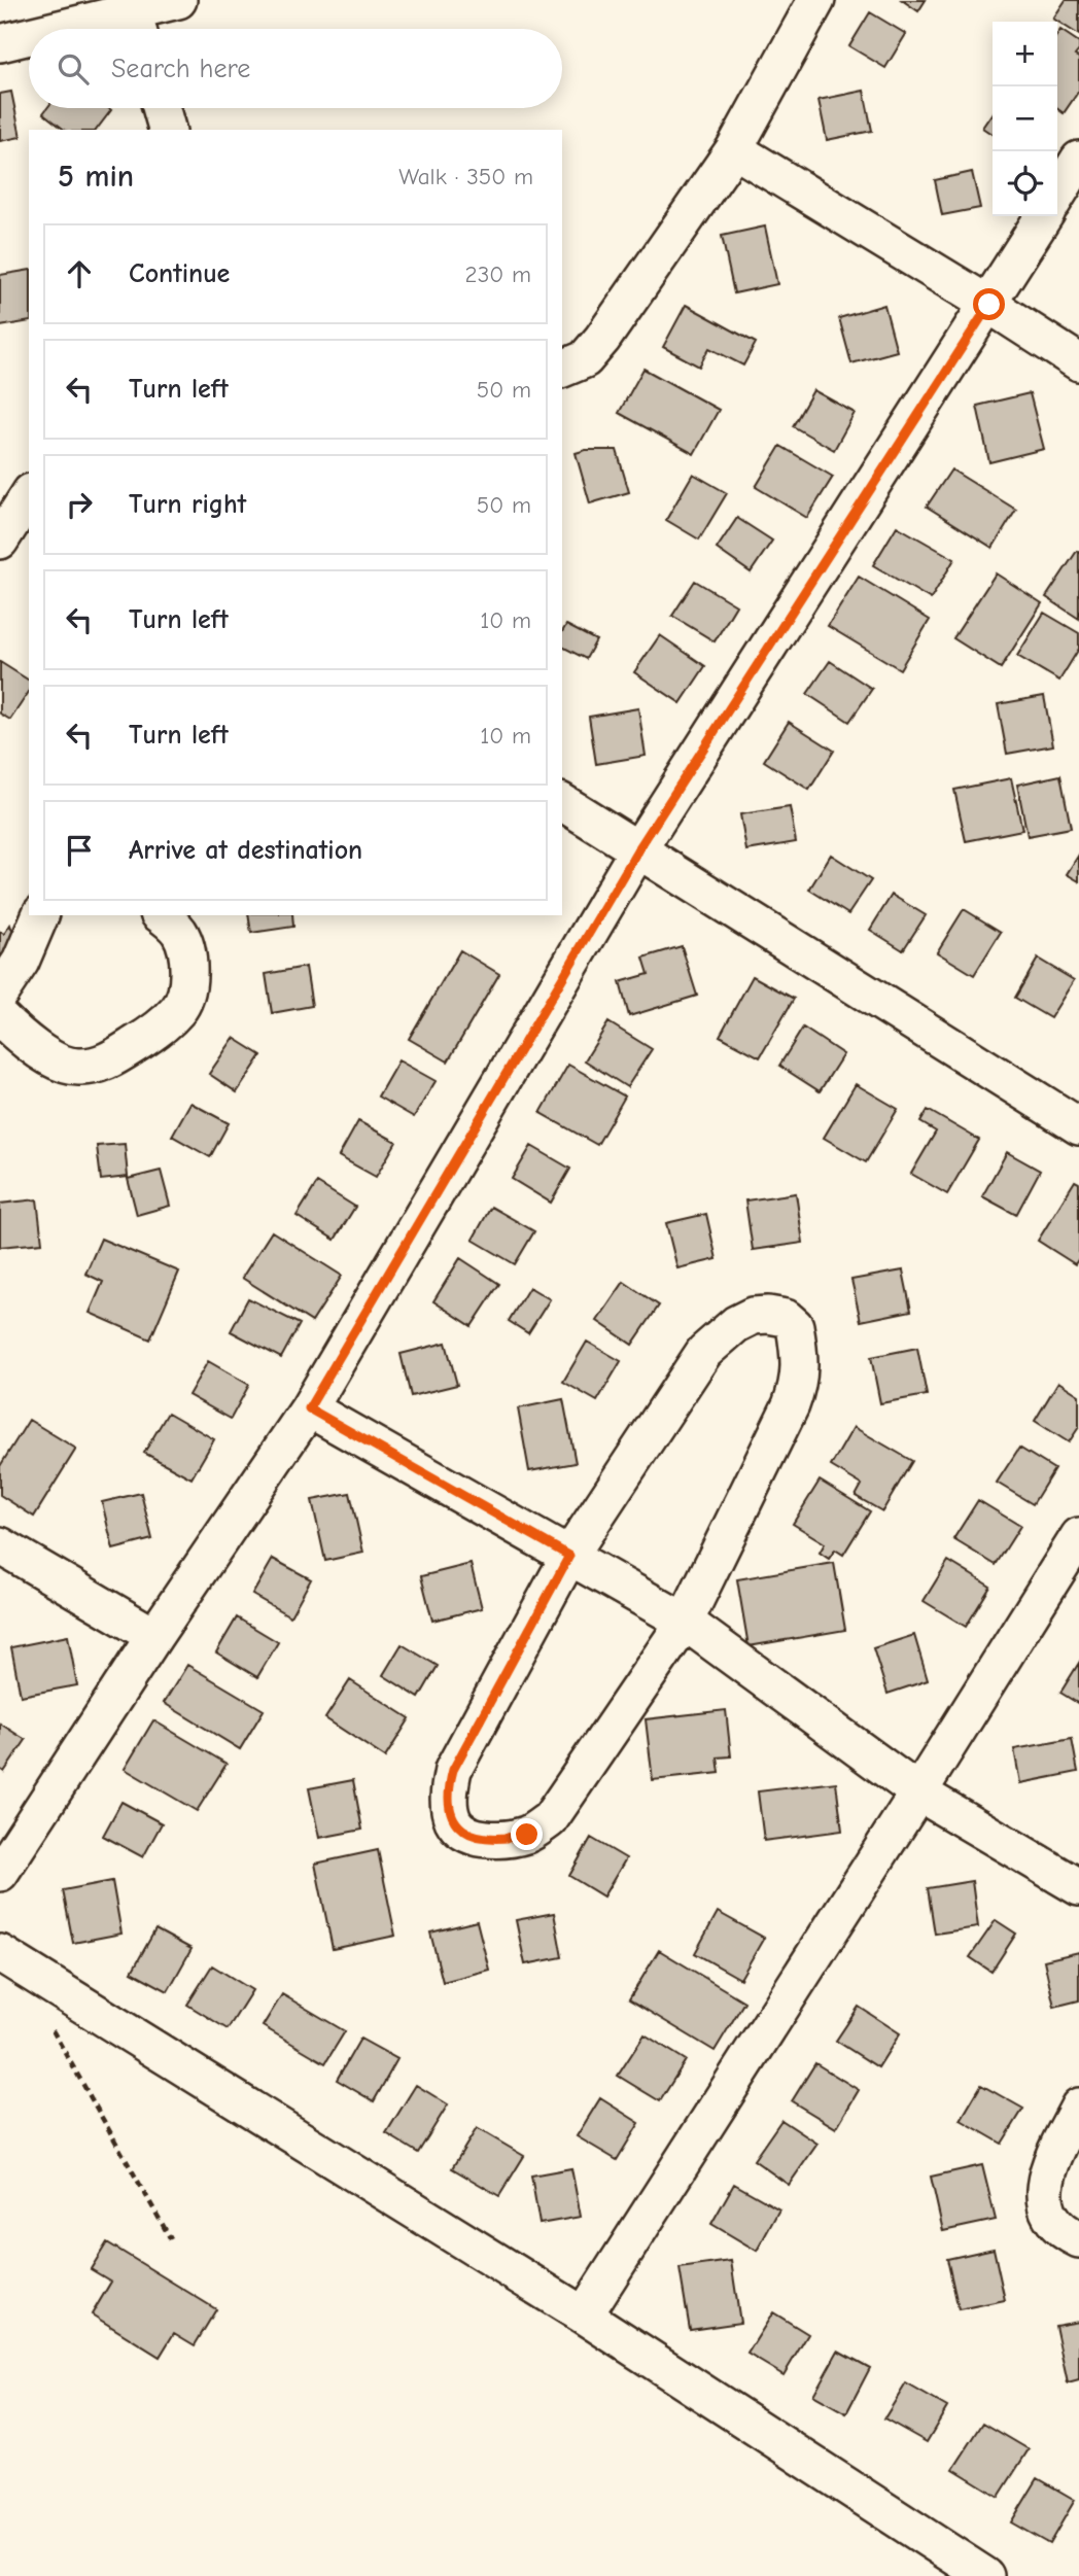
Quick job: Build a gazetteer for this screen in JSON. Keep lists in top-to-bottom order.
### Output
{
  "page": {
    "map_buttons": ["+", "−"],
    "search": "Search here",
    "heading": ["5 min", "Walk · 350 m"],
    "list": [
      ["Continue", "230 m"],
      ["Turn left", "50 m"],
      ["Turn right", "50 m"],
      ["Turn left", "10 m"],
      ["Turn left", "10 m"],
      "Arrive at destination"
    ]
  }
}
